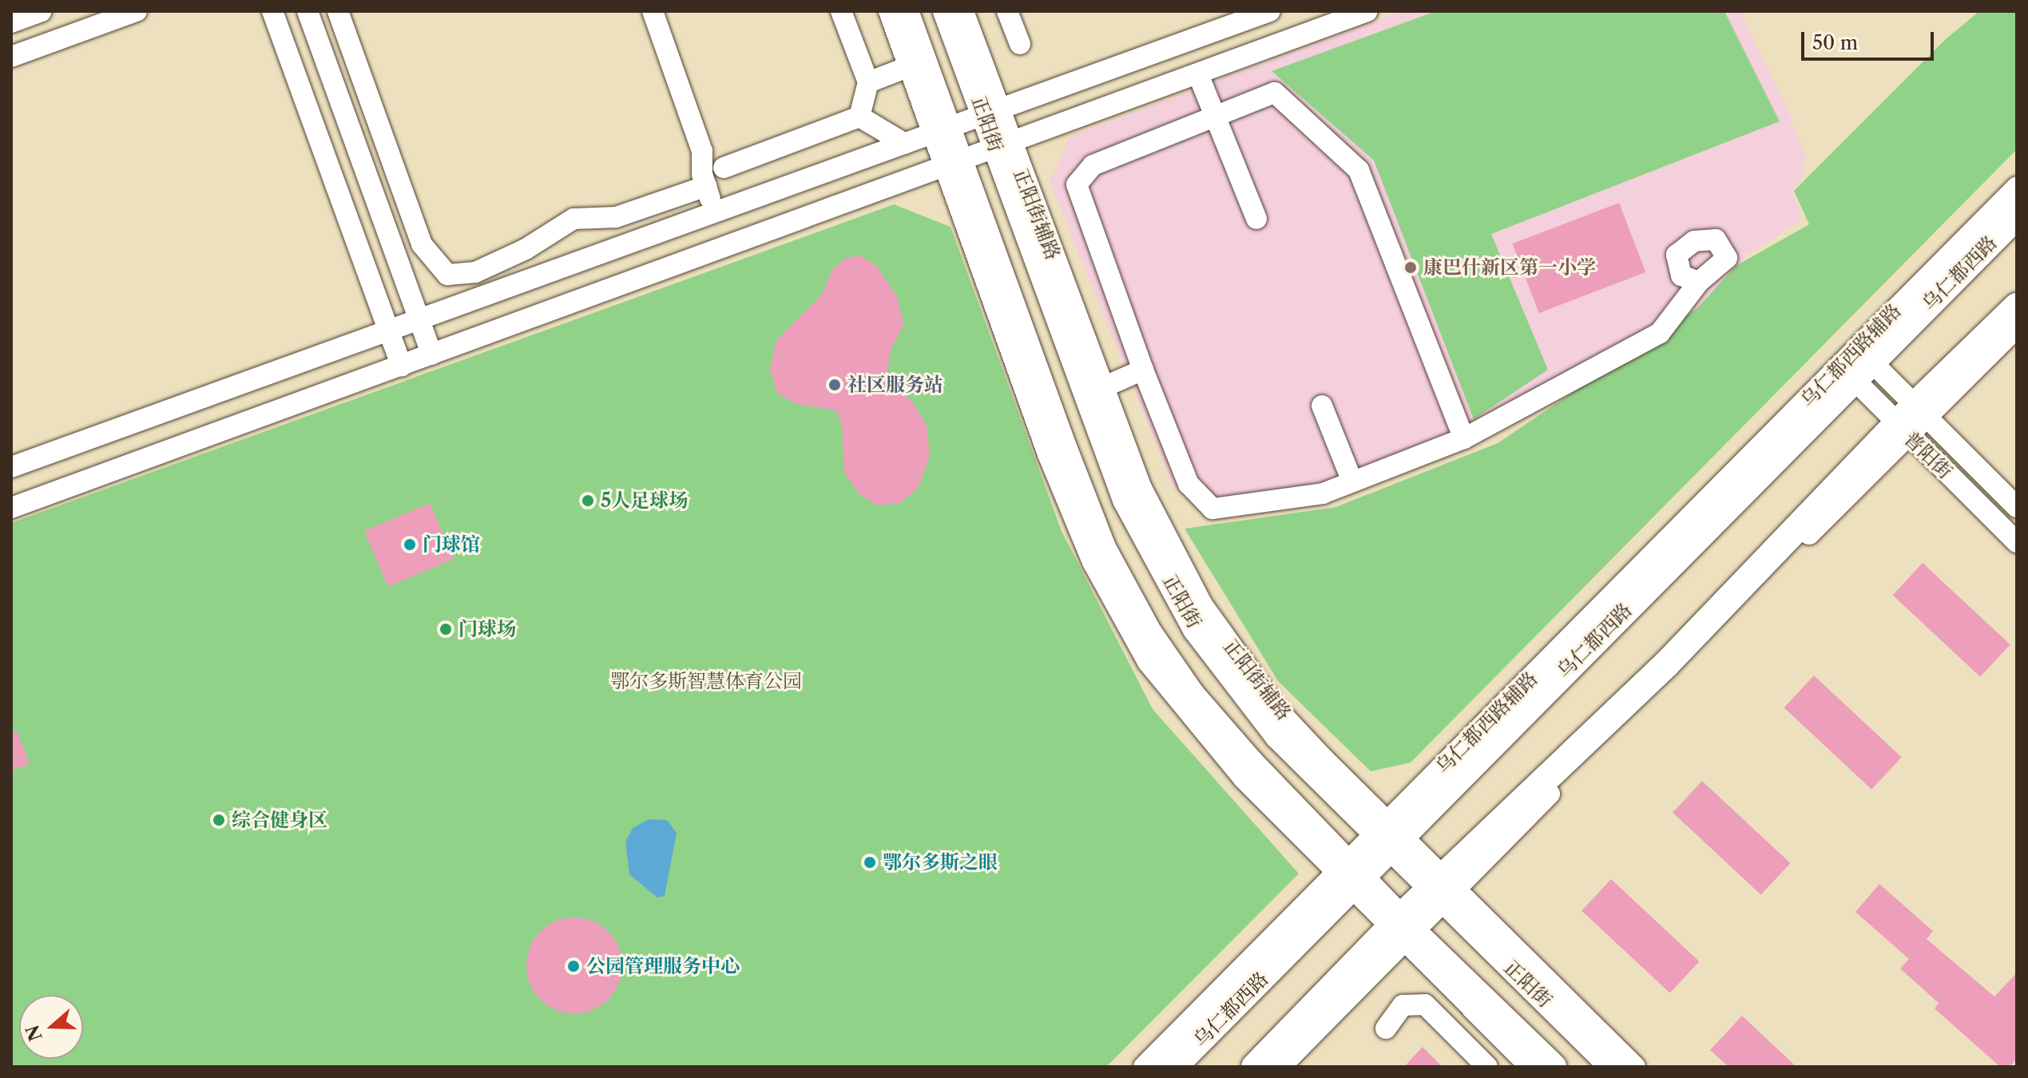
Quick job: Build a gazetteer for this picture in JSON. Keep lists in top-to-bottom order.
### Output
{
  "streets": {
    "main road": ["正阳街", "乌仁都西路"],
    "street": ["正阳街辅路", "乌仁都西路辅路", "普阳街"]
  },
  "crossings": [
    ["正阳街", "正阳街辅路"],
    ["正阳街", "乌仁都西路"],
    ["正阳街辅路", "乌仁都西路"],
    ["乌仁都西路", "乌仁都西路辅路"],
    ["乌仁都西路", "普阳街"],
    ["乌仁都西路辅路", "普阳街"]
  ],
  "parks": ["鄂尔多斯智慧体育公园"],
  "places": [
    "康巴什新区第一小学",
    "社区服务站",
    "5人足球场",
    "门球馆",
    "门球场",
    "综合健身区",
    "鄂尔多斯之眼",
    "公园管理服务中心"
  ],
  "scale_bar": "50 m",
  "north": "left"
}
